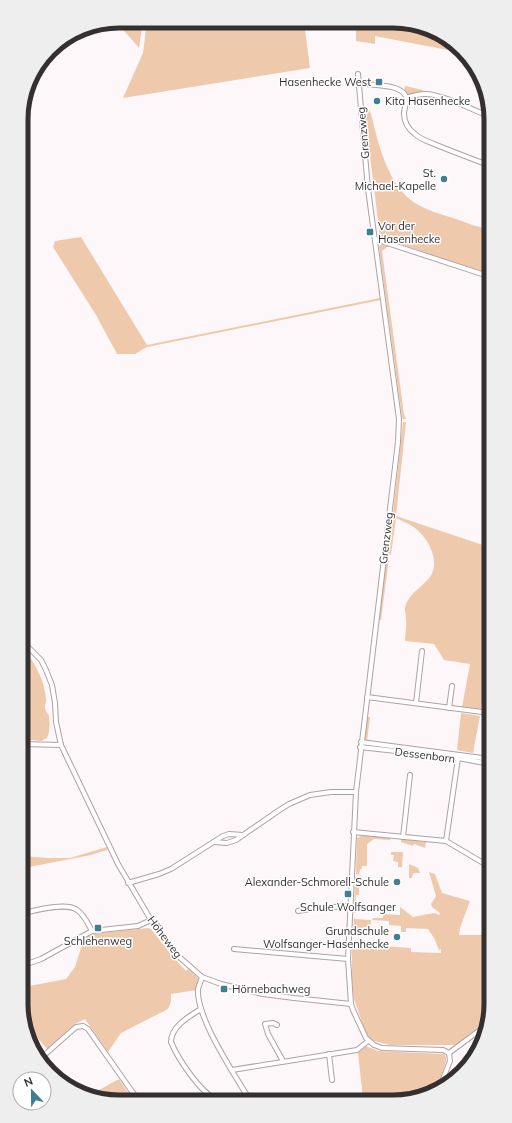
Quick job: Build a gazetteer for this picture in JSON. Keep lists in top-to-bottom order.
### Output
{
  "streets": {
    "street": ["Grenzweg", "Dessenborn", "Höheweg"]
  },
  "crossings": [
    ["Grenzweg", "Dessenborn"],
    ["Grenzweg", "Höheweg"]
  ],
  "places": {
    "transit": [
      "Hasenhecke West",
      "Vor der Hasenhecke",
      "Schule Wolfsanger",
      "Schlehenweg",
      "Hörnebachweg"
    ],
    "other": [
      "Kita Hasenhecke",
      "St. Michael-Kapelle",
      "Alexander-Schmorell-Schule",
      "Grundschule Wolfsanger-Hasenhecke"
    ]
  },
  "north": "top"
}
